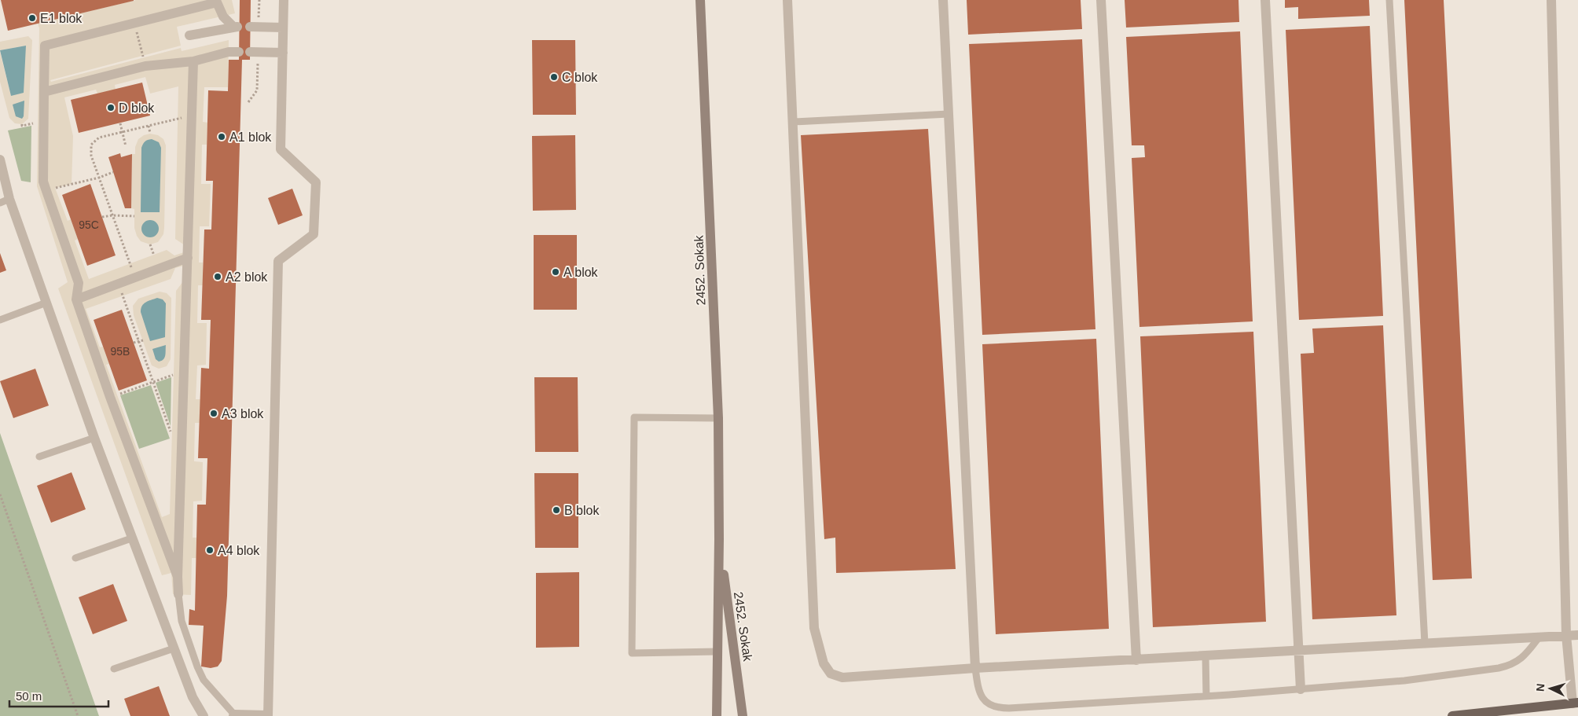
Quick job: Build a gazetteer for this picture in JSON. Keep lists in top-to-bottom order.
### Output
{
  "streets": {
    "main road": ["2452. Sokak"]
  },
  "places": [
    "E1 blok",
    "C blok",
    "D blok",
    "A1 blok",
    "A blok",
    "A2 blok",
    "A3 blok",
    "B blok",
    "A4 blok"
  ],
  "house_numbers": ["95C", "95B"],
  "scale_bar": "50 m",
  "north": "left"
}
